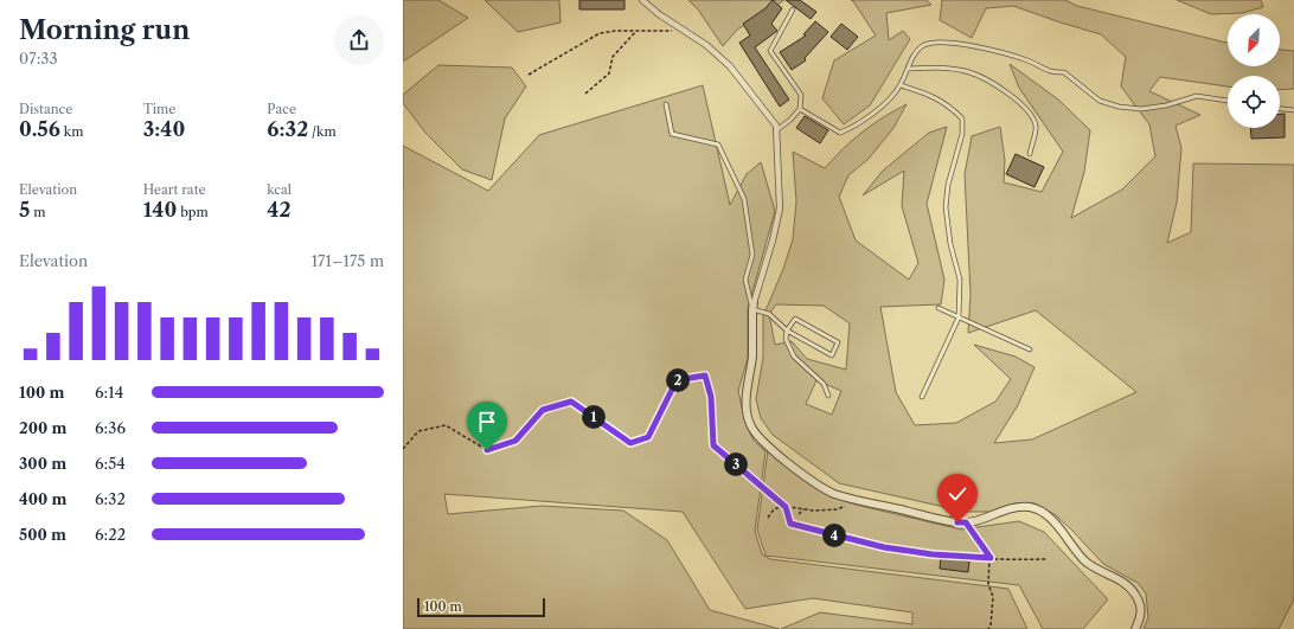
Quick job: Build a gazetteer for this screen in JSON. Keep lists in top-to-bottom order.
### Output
{
  "scale_bar": "100 m",
  "north": "bottom left",
  "page": {
    "heading": ["Morning run", "07:33"],
    "stats": [
      ["Distance", "0.56 km"],
      ["Time", "3:40"],
      ["Pace", "6:32 /km"],
      ["Elevation", "5 m"],
      ["Heart rate", "140 bpm"],
      ["kcal", "42"]
    ],
    "chart": ["Elevation", "171–175 m"],
    "pins": [
      "2",
      "1",
      "3",
      "4"
    ],
    "list": [
      {
        "name": "100 m",
        "note": "6:14"
      },
      {
        "name": "200 m",
        "note": "6:36"
      },
      {
        "name": "300 m",
        "note": "6:54"
      },
      {
        "name": "400 m",
        "note": "6:32"
      },
      {
        "name": "500 m",
        "note": "6:22"
      }
    ],
    "scale": "100 m"
  }
}
